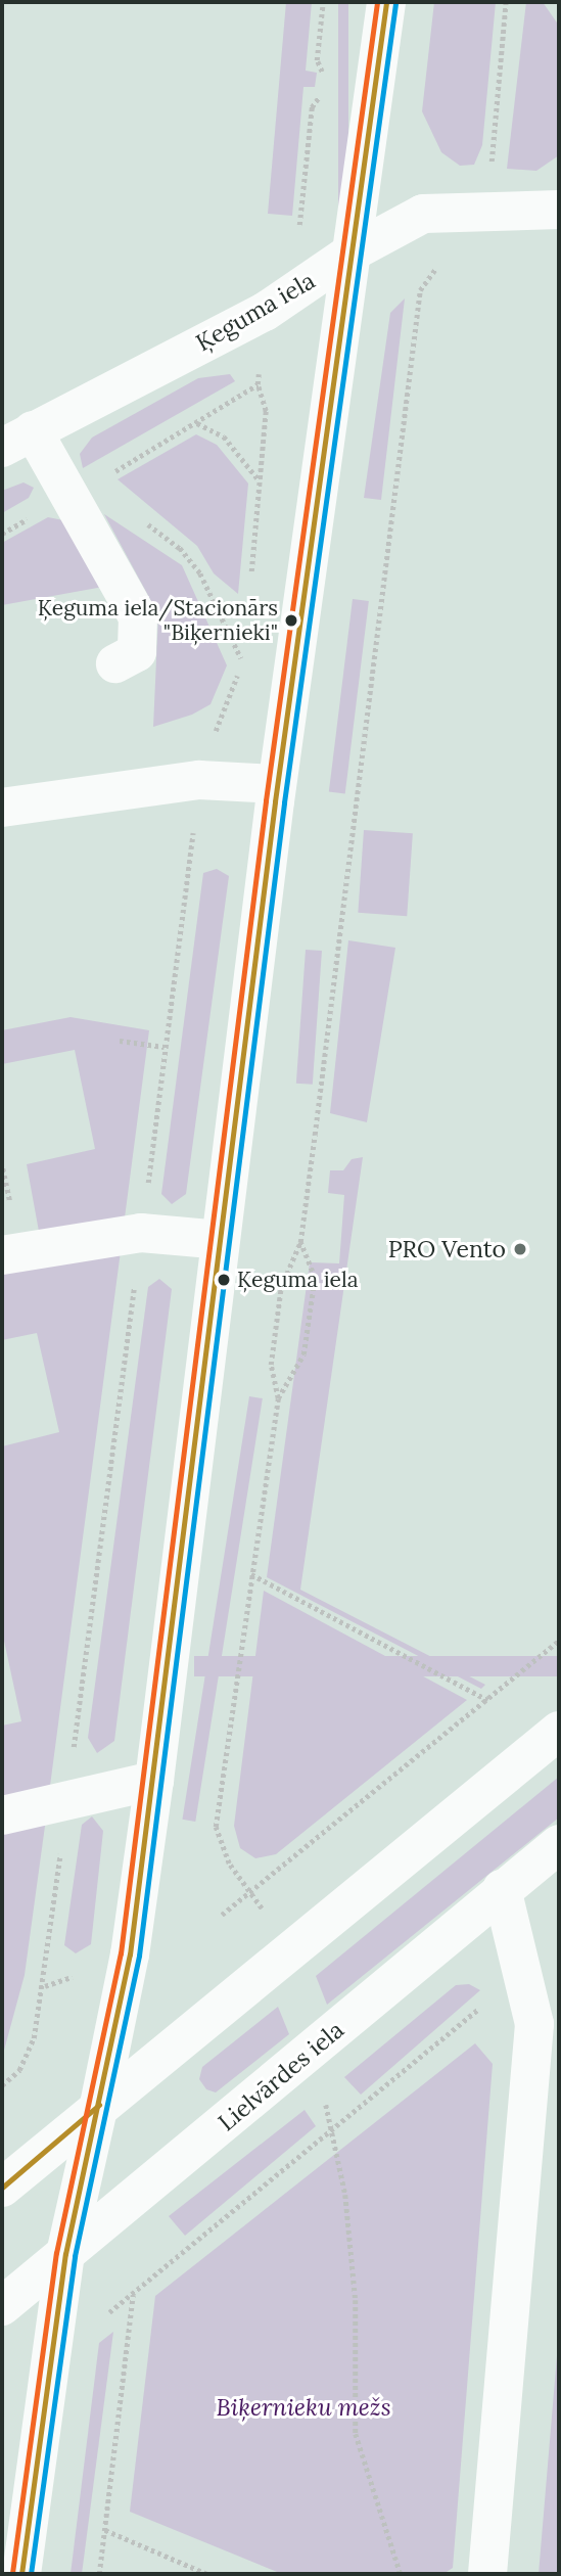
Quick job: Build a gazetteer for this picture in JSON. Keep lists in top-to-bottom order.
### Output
{
  "streets": {
    "street": ["Ķeguma iela", "Lielvārdes iela"]
  },
  "parks": ["Biķernieku mežs"],
  "places": ["Ķeguma iela/Stacionārs \"Biķernieki\"", "PRO Vento", "Ķeguma iela"]
}
